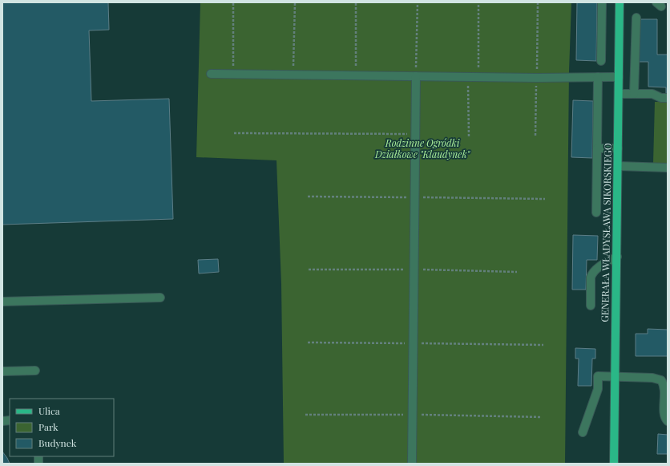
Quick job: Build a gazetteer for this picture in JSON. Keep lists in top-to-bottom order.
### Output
{
  "streets": {
    "main road": ["GENERAŁA WŁADYSŁAWA SIKORSKIEGO"]
  },
  "parks": ["Rodzinne Ogródki Działkowe \"Klaudynek\""],
  "legend": ["Ulica", "Park", "Budynek"]
}
